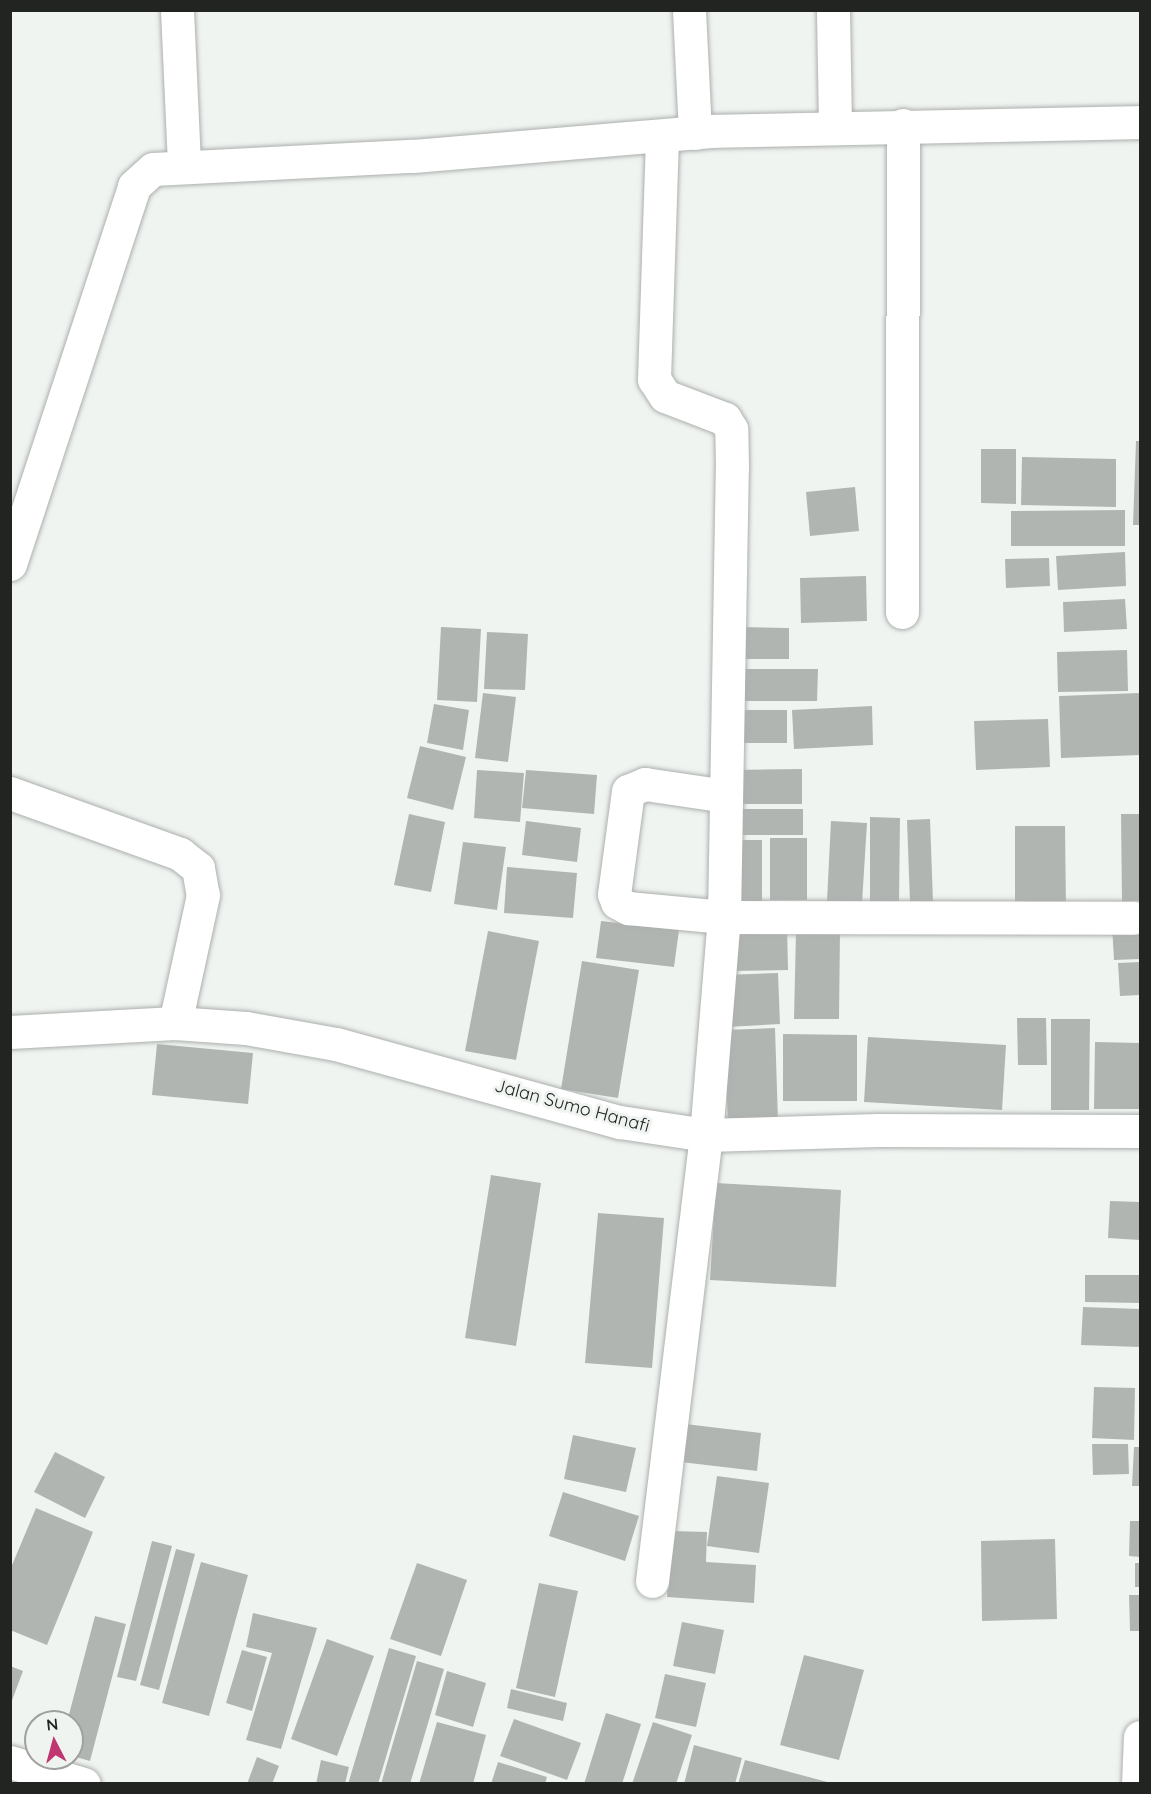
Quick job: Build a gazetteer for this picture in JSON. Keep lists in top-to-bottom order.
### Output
{
  "streets": {
    "street": ["Jalan Sumo Hanafi"]
  },
  "north": "top"
}
